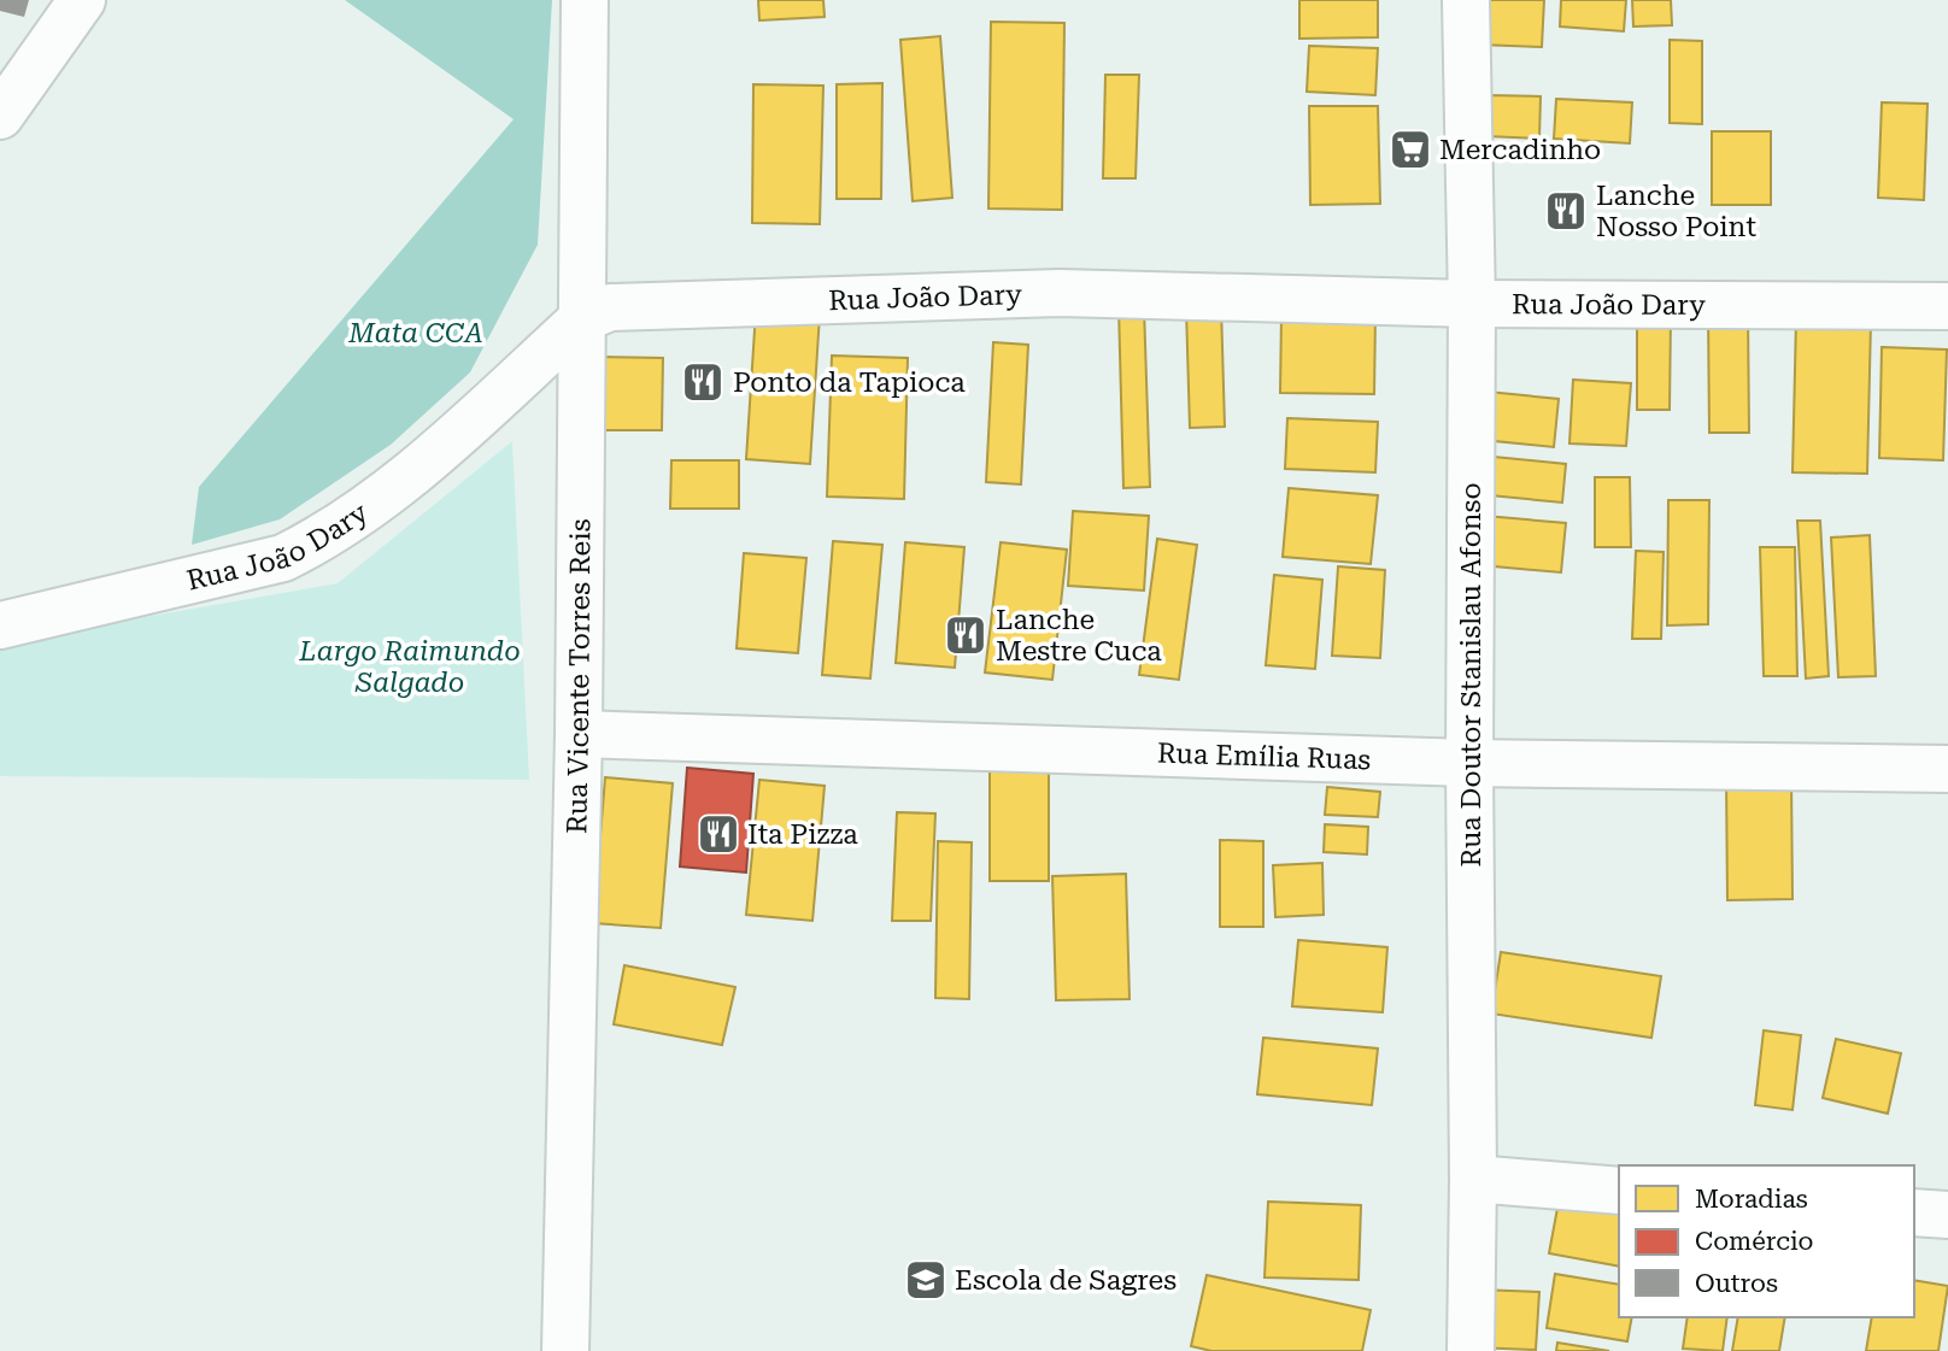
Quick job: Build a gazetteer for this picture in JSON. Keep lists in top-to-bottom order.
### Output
{
  "streets": {
    "street": [
      "Rua João Dary",
      "Rua Doutor Stanislau Afonso",
      "Rua Vicente Torres Reis",
      "Rua Emília Ruas"
    ]
  },
  "crossings": [
    ["Rua João Dary", "Rua Doutor Stanislau Afonso"],
    ["Rua João Dary", "Rua Vicente Torres Reis"],
    ["Rua Doutor Stanislau Afonso", "Rua Emília Ruas"],
    ["Rua Vicente Torres Reis", "Rua Emília Ruas"]
  ],
  "parks": ["Mata CCA", "Largo Raimundo Salgado"],
  "places": {
    "supermarket": ["Mercadinho"],
    "restaurant": [
      "Lanche Nosso Point",
      "Ponto da Tapioca",
      "Lanche Mestre Cuca",
      "Ita Pizza"
    ],
    "school or university": ["Escola de Sagres"]
  },
  "legend": ["Moradias", "Comércio", "Outros"]
}
